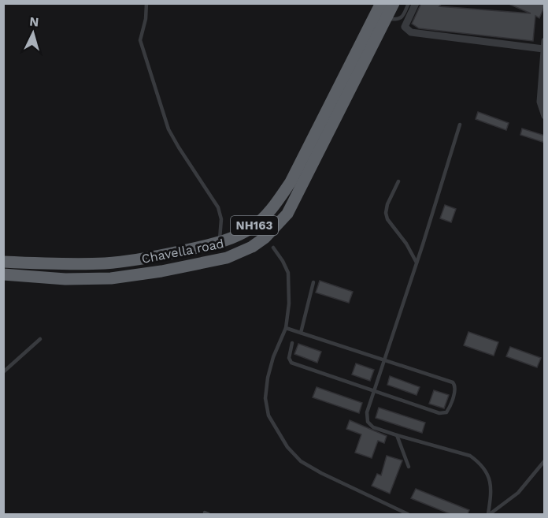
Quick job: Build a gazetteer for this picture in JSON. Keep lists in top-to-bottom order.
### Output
{
  "streets": {
    "highway": ["NH163", "Chavella road"]
  },
  "north": "top"
}
